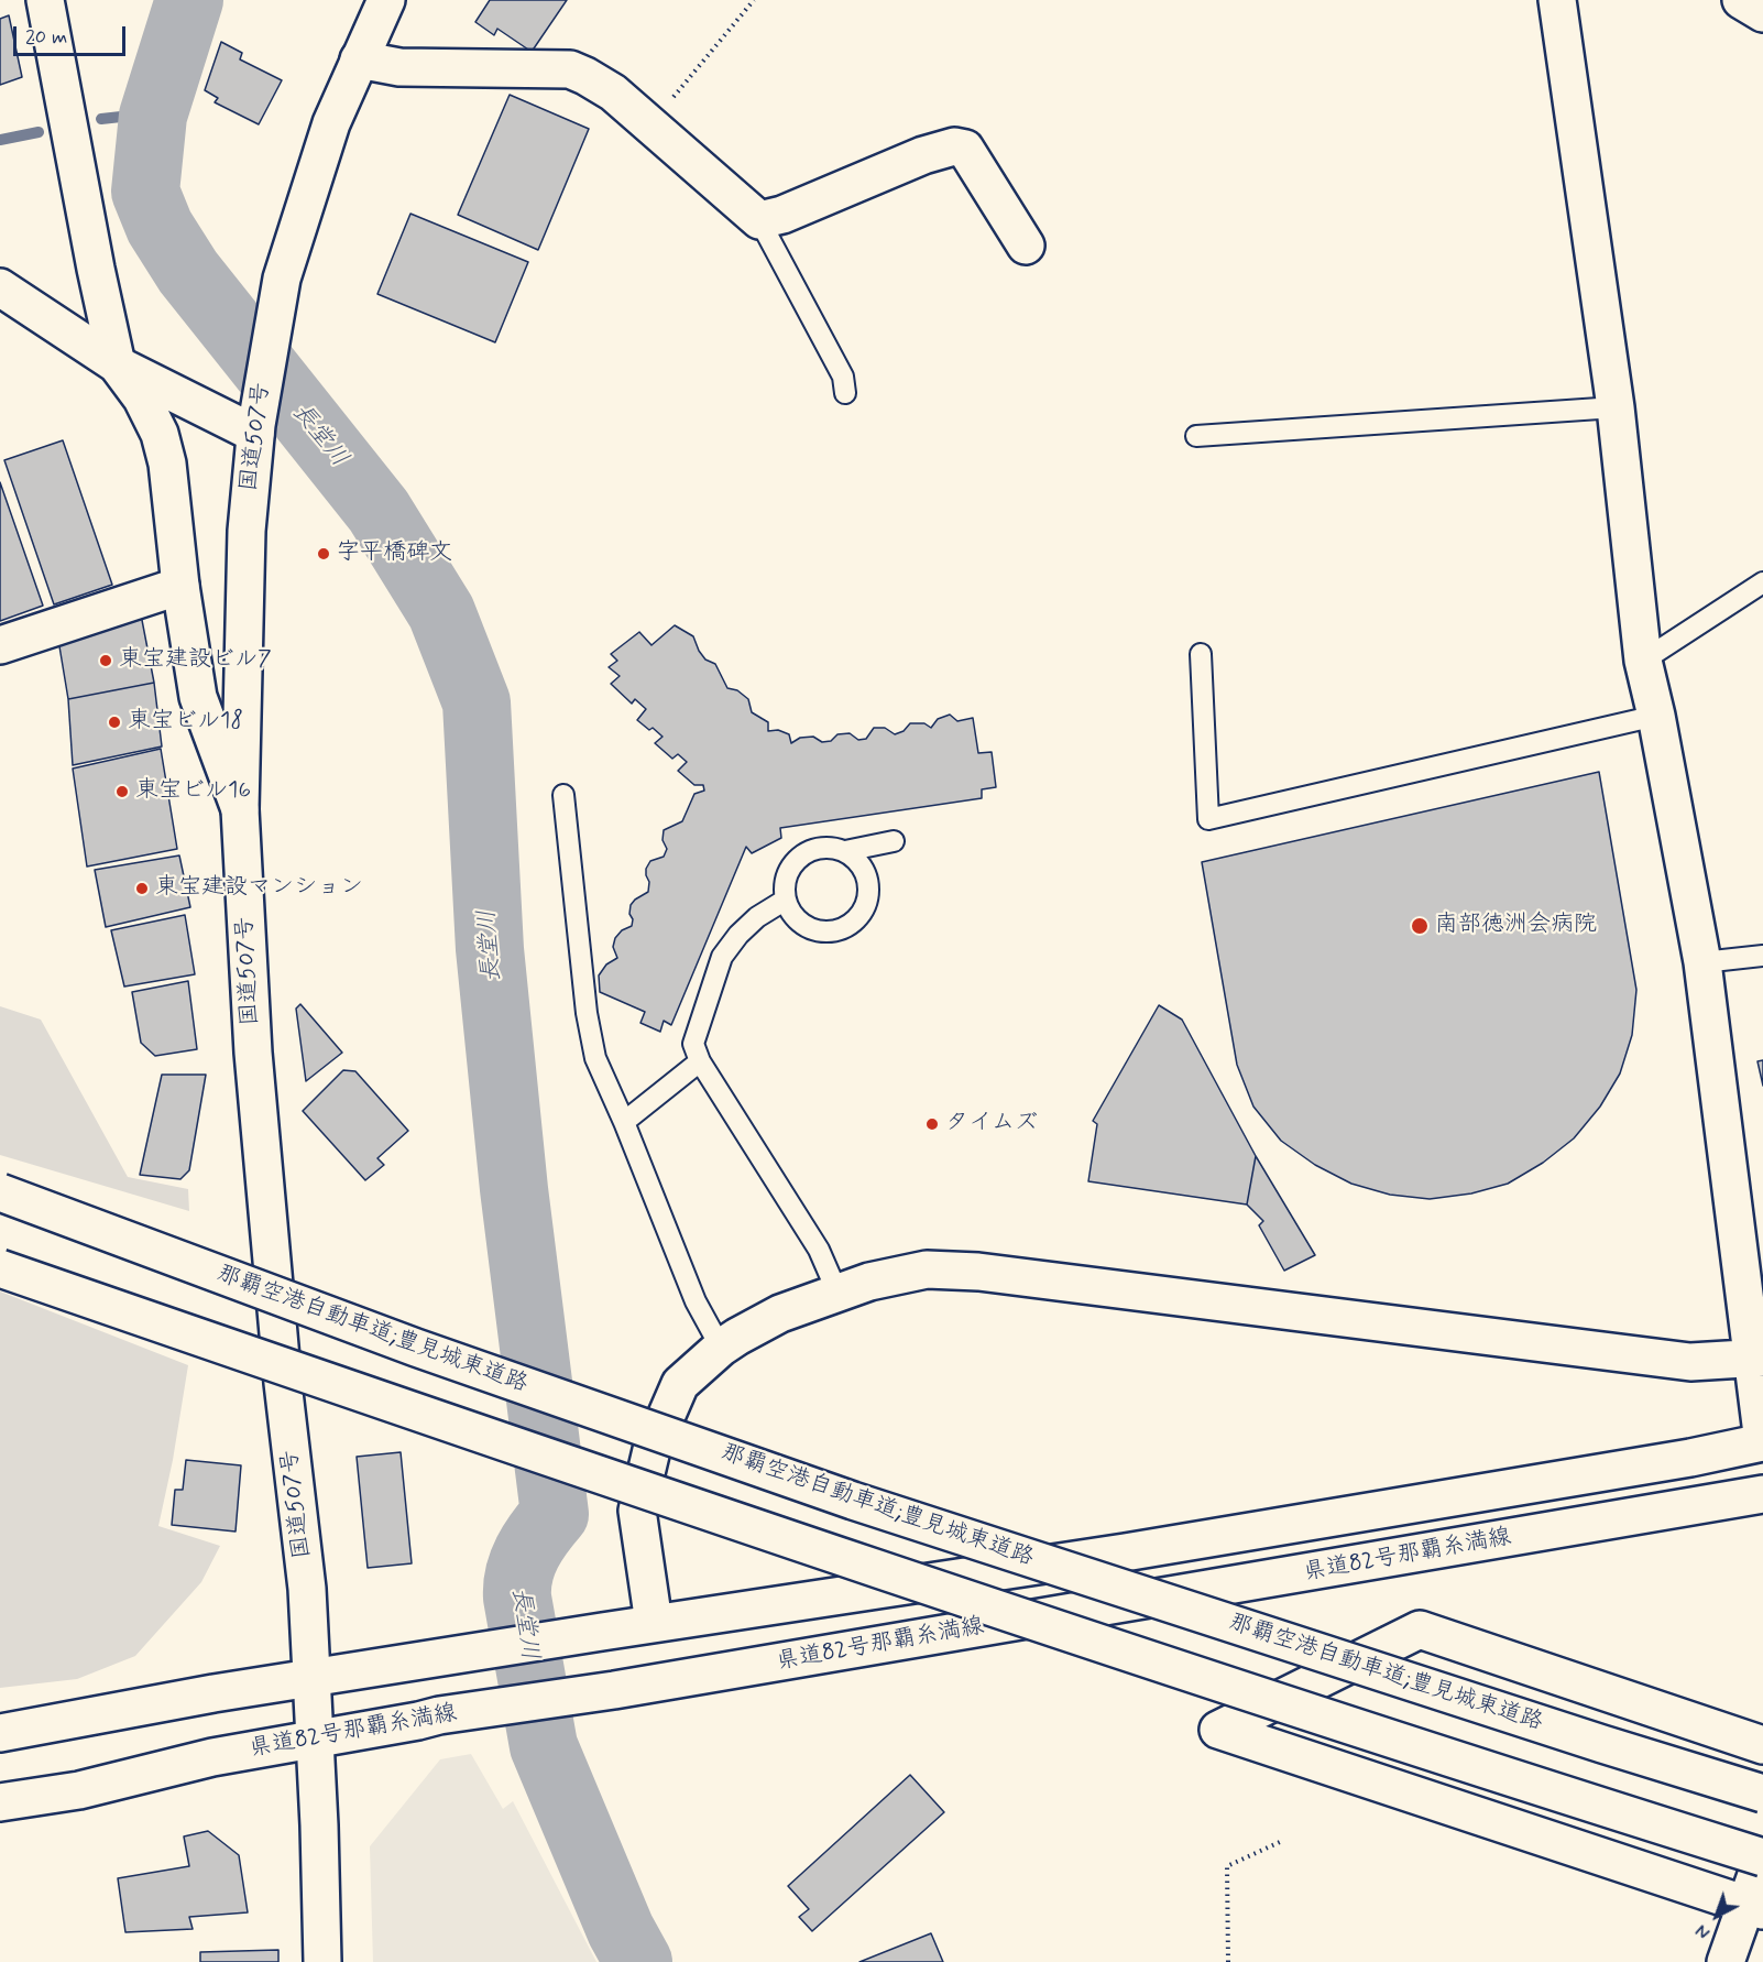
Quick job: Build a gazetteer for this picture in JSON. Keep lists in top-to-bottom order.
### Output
{
  "streets": {
    "main road": ["国道507号", "那覇空港自動車道;豊見城東道路", "県道82号那覇糸満線"]
  },
  "crossings": [
    ["国道507号", "県道82号那覇糸満線"]
  ],
  "water": ["長堂川"],
  "places": [
    "字平橋碑文",
    "東宝建設ビル7",
    "東宝ビル18",
    "東宝ビル16",
    "東宝建設マンション",
    "南部徳洲会病院",
    "タイムズ"
  ],
  "scale_bar": "20 m",
  "north": "bottom left"
}
